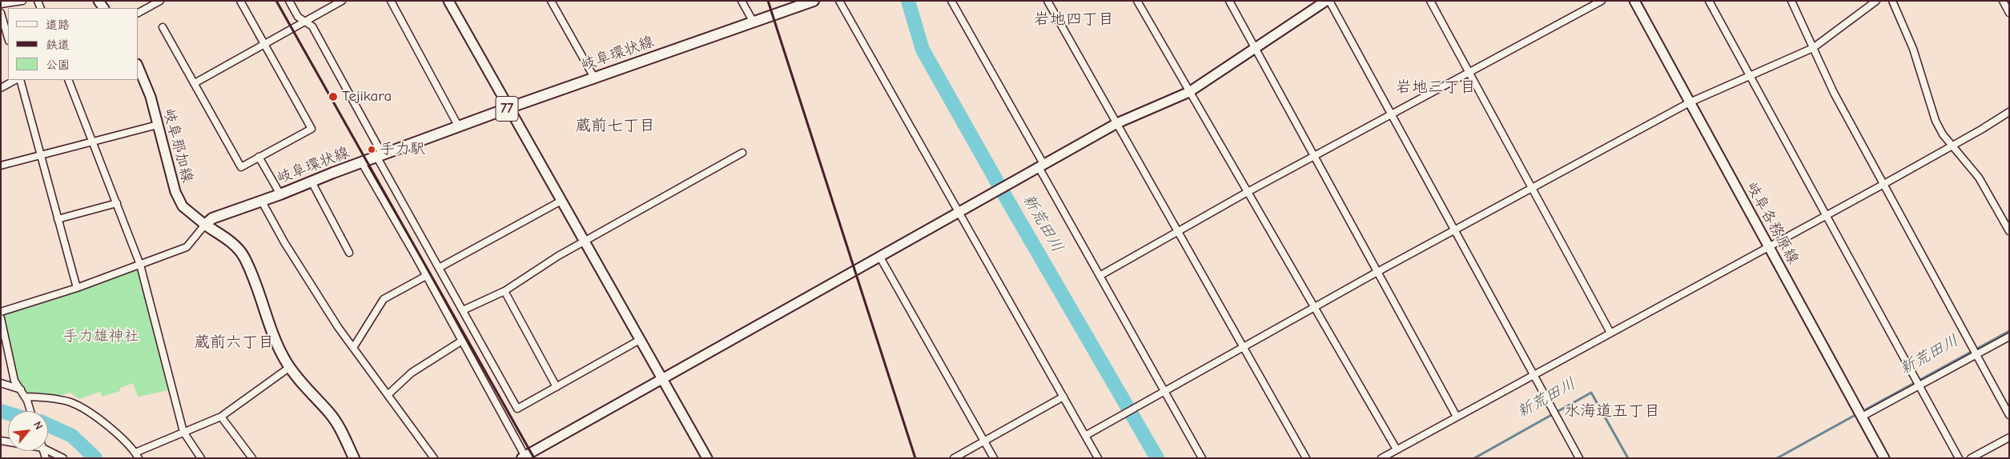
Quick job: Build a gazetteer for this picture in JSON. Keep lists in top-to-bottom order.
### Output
{
  "streets": {
    "main road": ["岐阜環状線", "77"],
    "street": ["岐阜那加線", "岐阜各務原線"]
  },
  "crossings": [
    ["岐阜環状線", "岐阜那加線"]
  ],
  "districts": [
    "岩地四丁目",
    "岩地三丁目",
    "蔵前七丁目",
    "蔵前六丁目",
    "水海道五丁目"
  ],
  "water": ["新荒田川"],
  "parks": ["手力雄神社"],
  "places": ["Tejikara", "手力駅"],
  "legend": ["道路", "鉄道", "公園"],
  "north": "top right"
}
